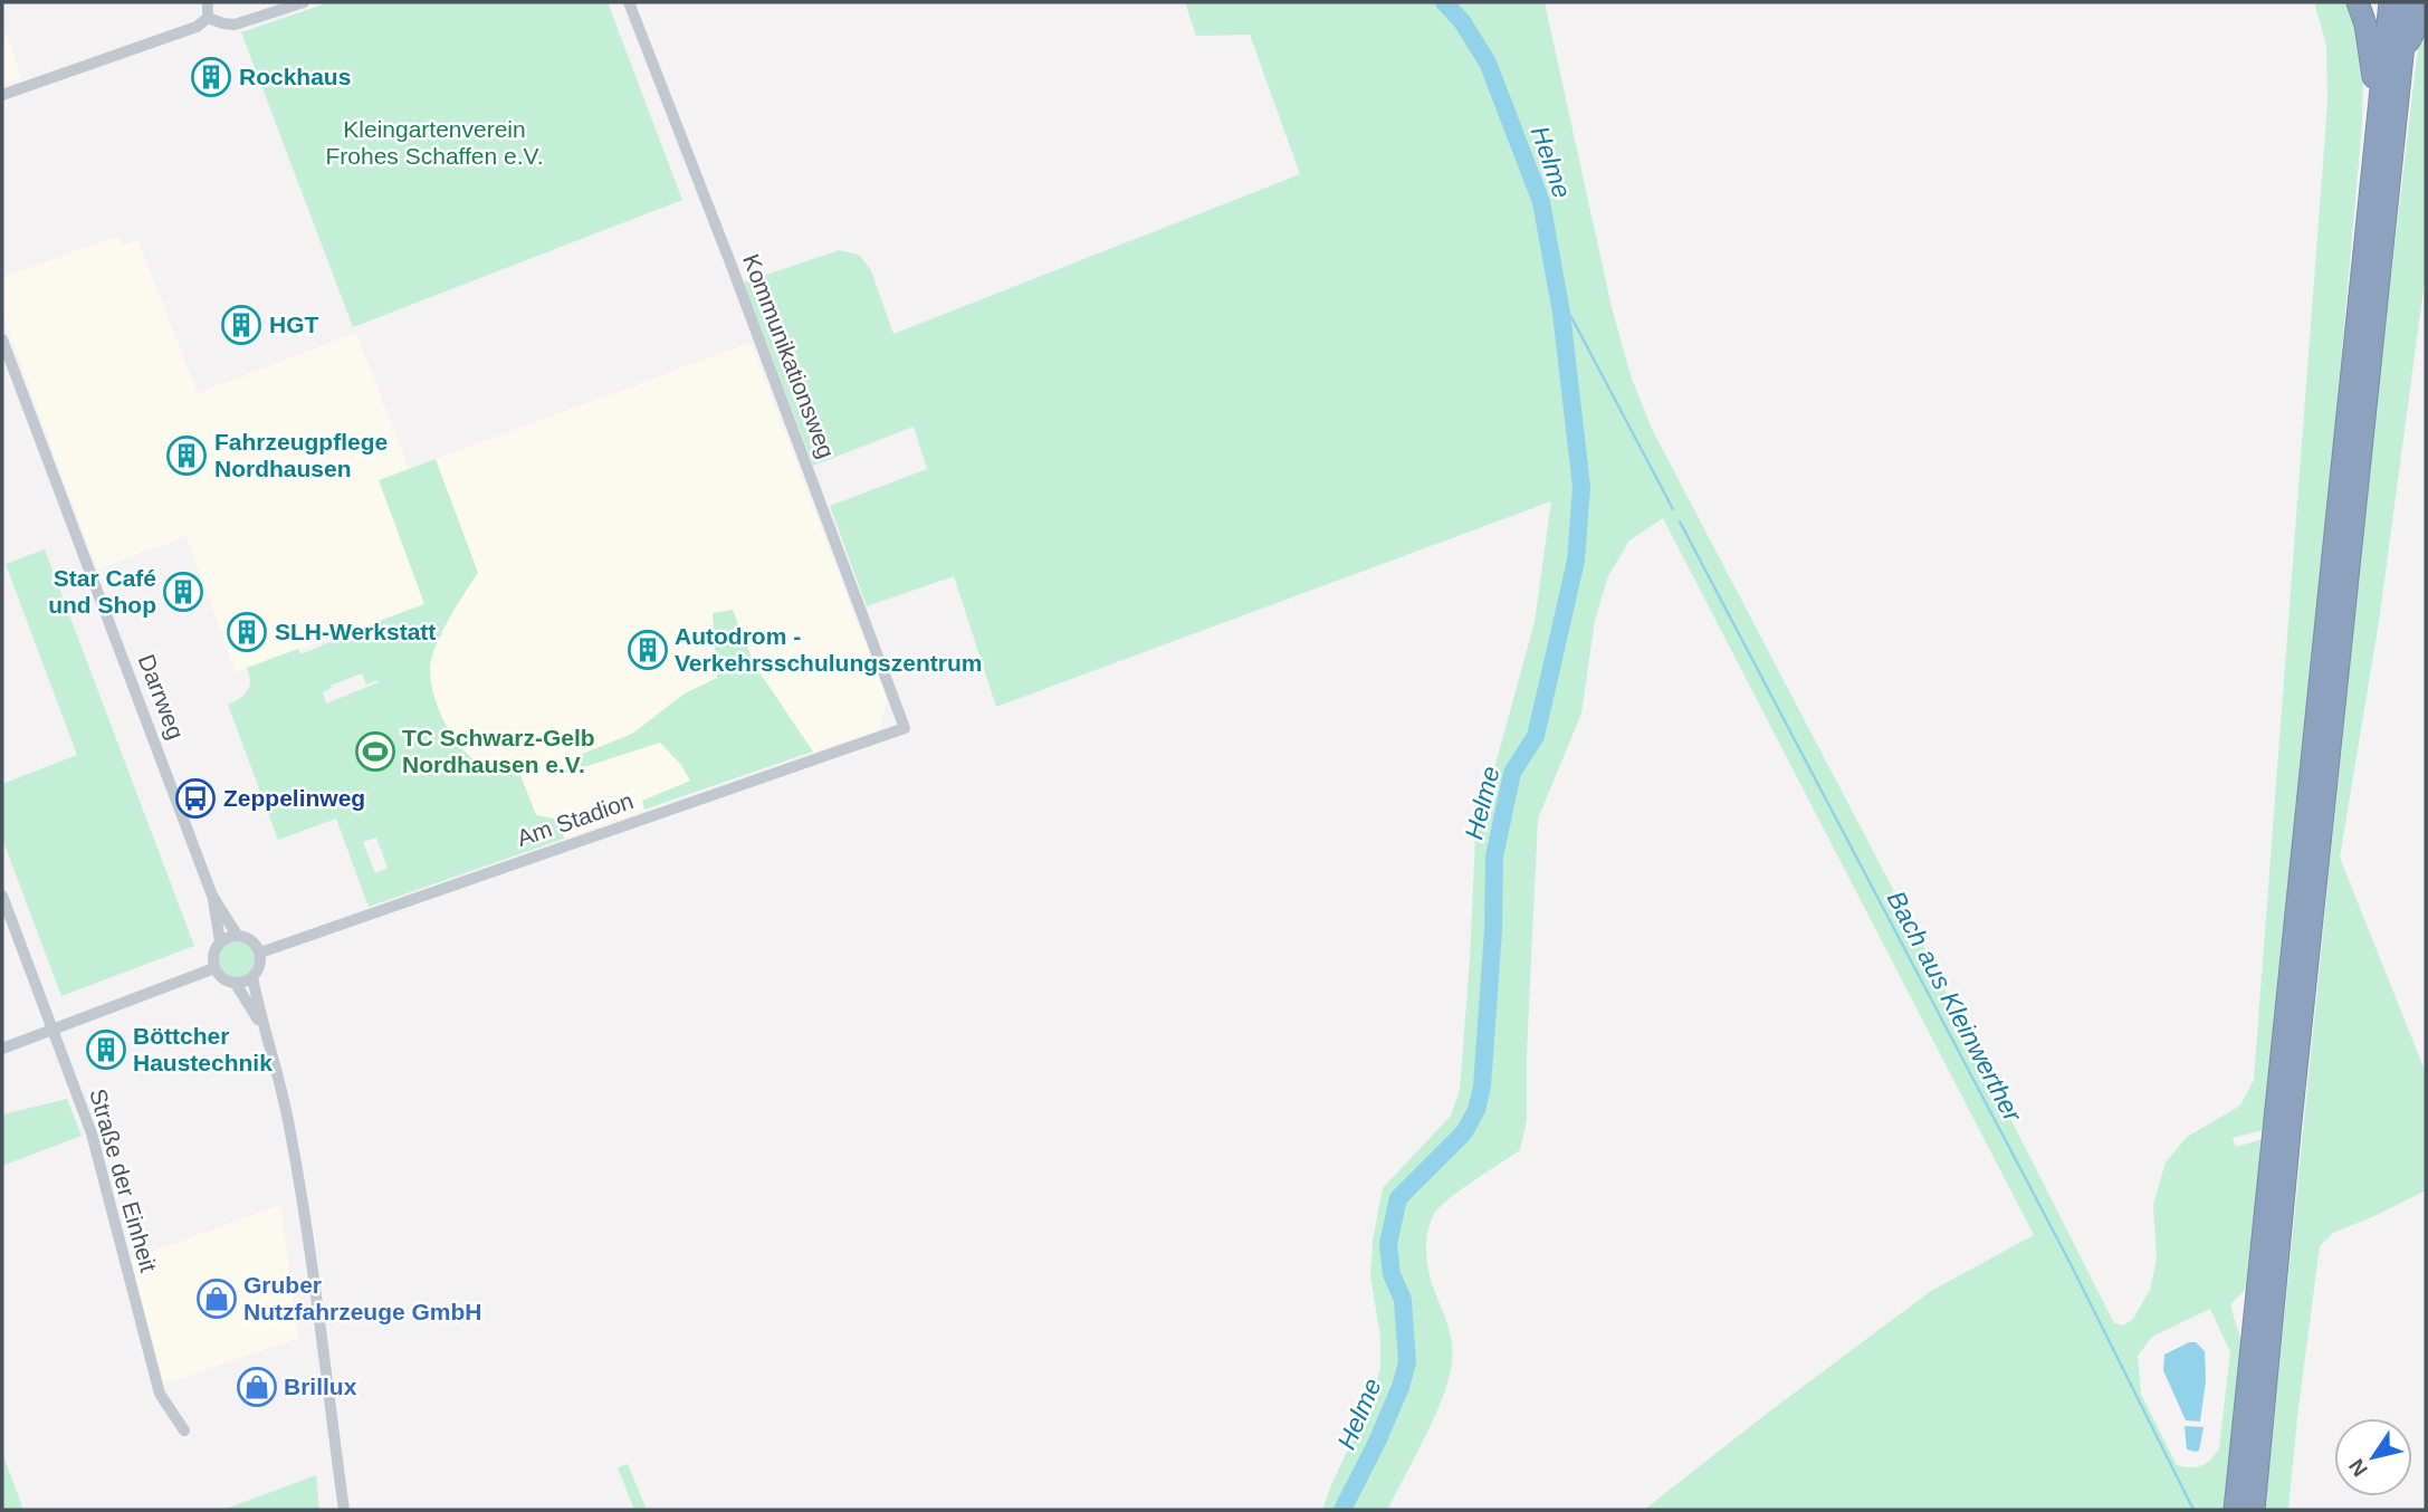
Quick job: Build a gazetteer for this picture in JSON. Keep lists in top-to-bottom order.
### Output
{
  "streets": {
    "street": [
      "Kommunikationsweg",
      "Darrweg",
      "Am Stadion",
      "Straße der Einheit"
    ]
  },
  "crossings": [
    ["Kommunikationsweg", "Am Stadion"],
    ["Darrweg", "Am Stadion"]
  ],
  "water": ["Helme", "Bach aus Kleinwerther"],
  "parks": ["Kleingartenverein Frohes Schaffen e.V."],
  "places": {
    "building": [
      "Rockhaus",
      "HGT",
      "Fahrzeugpflege Nordhausen",
      "Star Café und Shop",
      "SLH-Werkstatt",
      "Autodrom - Verkehrsschulungszentrum",
      "Böttcher Haustechnik"
    ],
    "sports": ["TC Schwarz-Gelb Nordhausen e.V."],
    "bus stop": ["Zeppelinweg"],
    "shop": ["Gruber Nutzfahrzeuge GmbH", "Brillux"]
  },
  "north": "bottom left"
}
